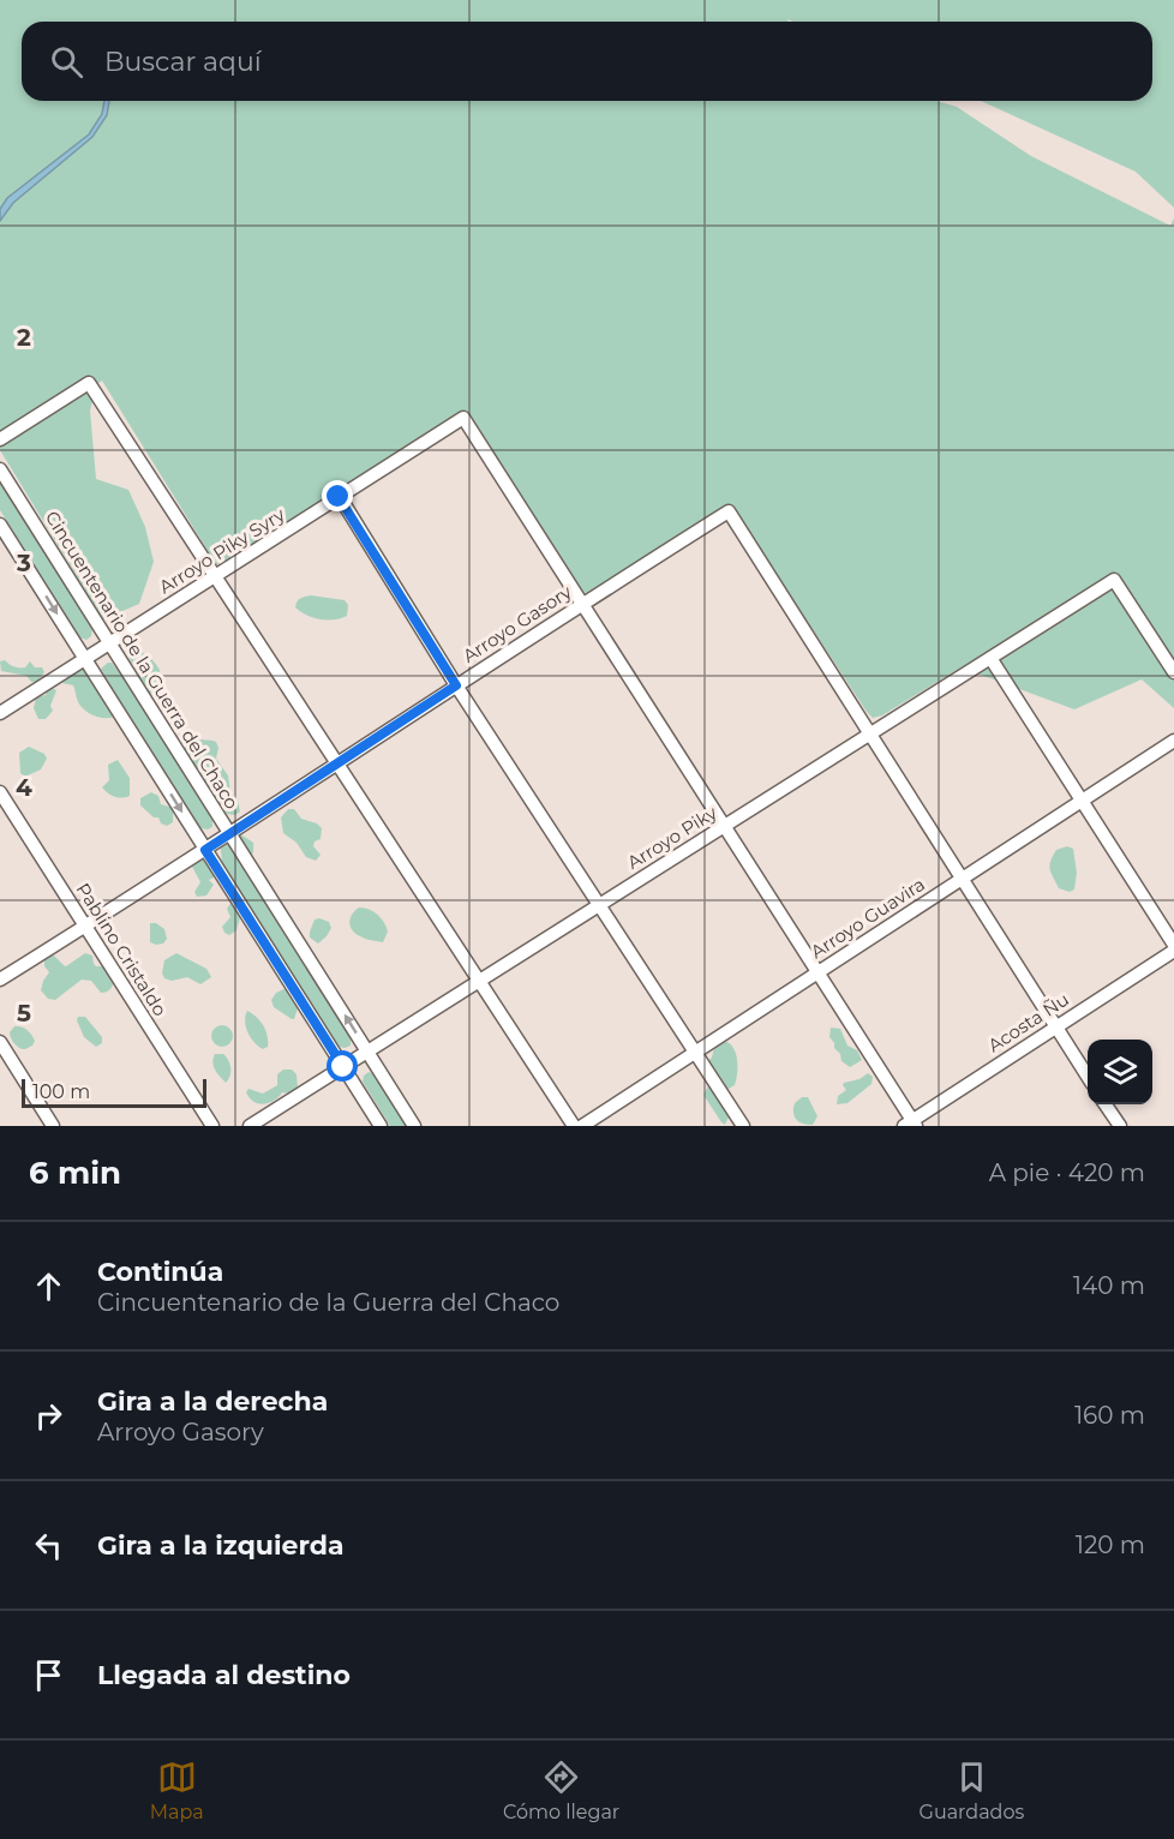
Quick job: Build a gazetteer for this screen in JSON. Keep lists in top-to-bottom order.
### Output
{
  "streets": {
    "street": [
      "Arroyo Piky Syry",
      "Arroyo Gasory",
      "Cincuentenario de la Guerra del Chaco",
      "Arroyo Piky",
      "Arroyo Guavira",
      "Pablino Cristaldo",
      "Acosta Ñu"
    ]
  },
  "crossings": [
    ["Arroyo Piky Syry", "Arroyo Gasory"],
    ["Arroyo Piky Syry", "Cincuentenario de la Guerra del Chaco"],
    ["Arroyo Gasory", "Cincuentenario de la Guerra del Chaco"],
    ["Arroyo Gasory", "Arroyo Piky"],
    ["Arroyo Gasory", "Pablino Cristaldo"],
    ["Cincuentenario de la Guerra del Chaco", "Arroyo Piky"]
  ],
  "scale_bar": "100 m",
  "page": {
    "search": "Buscar aquí",
    "scale": "100 m",
    "heading": ["6 min", "A pie · 420 m"],
    "list": [
      ["Continúa", "Cincuentenario de la Guerra del Chaco", "140 m"],
      ["Gira a la derecha", "Arroyo Gasory", "160 m"],
      ["Gira a la izquierda", "120 m"],
      "Llegada al destino"
    ],
    "nav": ["Mapa", "Cómo llegar", "Guardados"]
  },
  "grid": {
    "rows": [
      "2",
      "3",
      "4",
      "5"
    ]
  }
}
